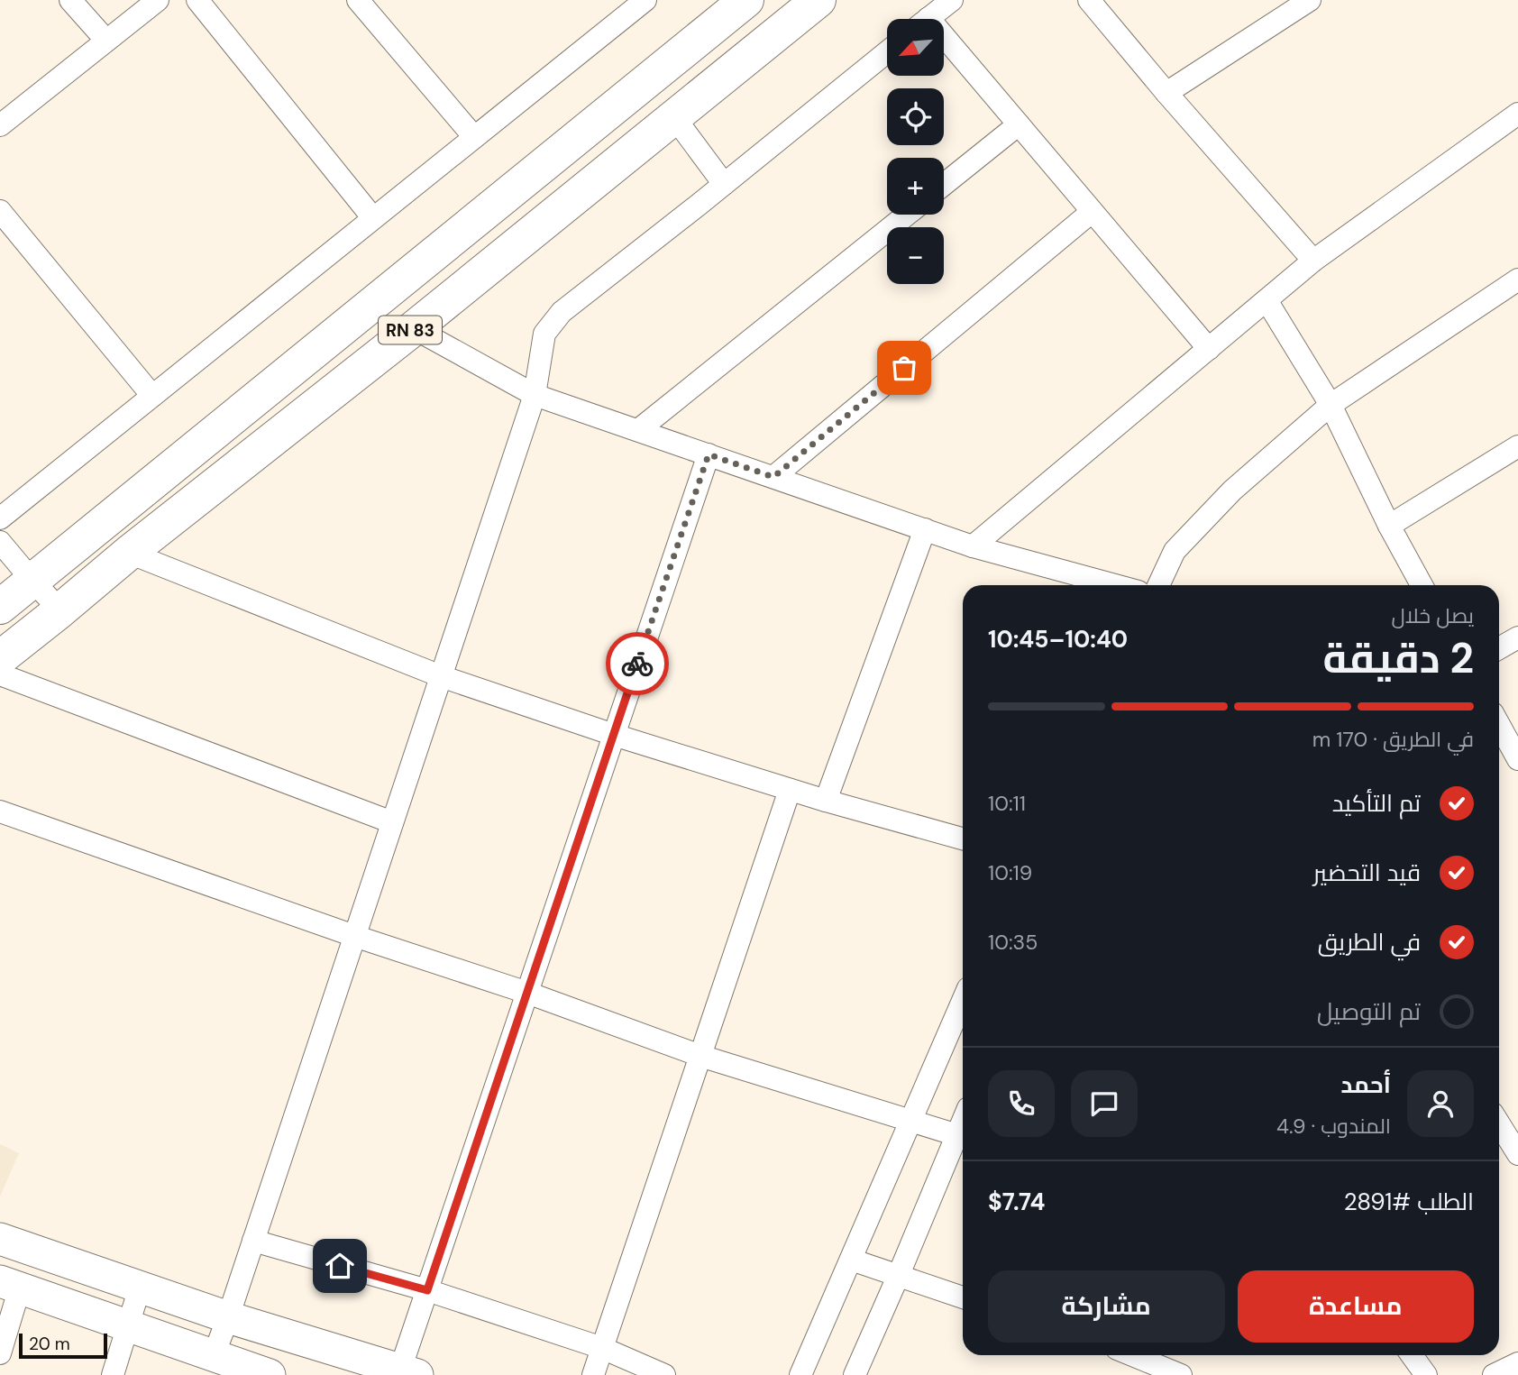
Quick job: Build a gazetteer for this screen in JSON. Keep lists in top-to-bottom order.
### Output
{
  "streets": {
    "main road": ["RN 83"]
  },
  "scale_bar": "20 m",
  "north": "bottom left",
  "page": {
    "map_buttons": ["+", "−"],
    "heading": ["2 دقيقة", "يصل خلال", "10:40–10:45"],
    "panel": [
      "أحمد",
      "المندوب · 4.9",
      "الطلب #2891",
      "$7.74"
    ],
    "bar": "في الطريق · 170 m",
    "list": [
      ["تم التأكيد", "10:11"],
      ["قيد التحضير", "10:19"],
      ["في الطريق", "10:35"],
      "تم التوصيل"
    ],
    "buttons": ["مساعدة", "مشاركة"],
    "scale": "20 m"
  }
}
